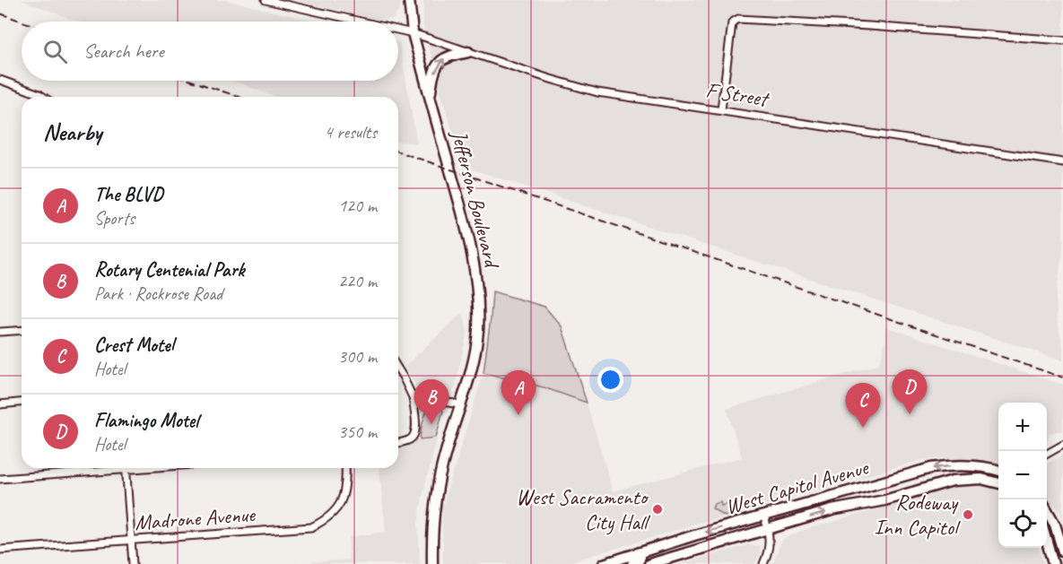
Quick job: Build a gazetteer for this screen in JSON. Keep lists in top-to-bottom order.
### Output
{
  "streets": {
    "main road": ["Jefferson Boulevard", "West Capitol Avenue"],
    "street": ["F Street", "Madrone Avenue"]
  },
  "crossings": [
    ["F Street", "Jefferson Boulevard"]
  ],
  "places": ["West Sacramento City Hall", "Rodeway Inn Capitol"],
  "page": {
    "search": "Search here",
    "heading": ["Nearby", "4 results"],
    "list": [
      {
        "mark": "A",
        "name": "The BLVD",
        "note": "Sports",
        "value": "120 m"
      },
      {
        "mark": "B",
        "name": "Rotary Centenial Park",
        "note": "Park · Rockrose Road",
        "value": "220 m"
      },
      {
        "mark": "C",
        "name": "Crest Motel",
        "note": "Hotel",
        "value": "300 m"
      },
      {
        "mark": "D",
        "name": "Flamingo Motel",
        "note": "Hotel",
        "value": "350 m"
      }
    ],
    "pins": [
      "D",
      "A",
      "B",
      "C"
    ],
    "map_buttons": ["+", "−"]
  }
}
